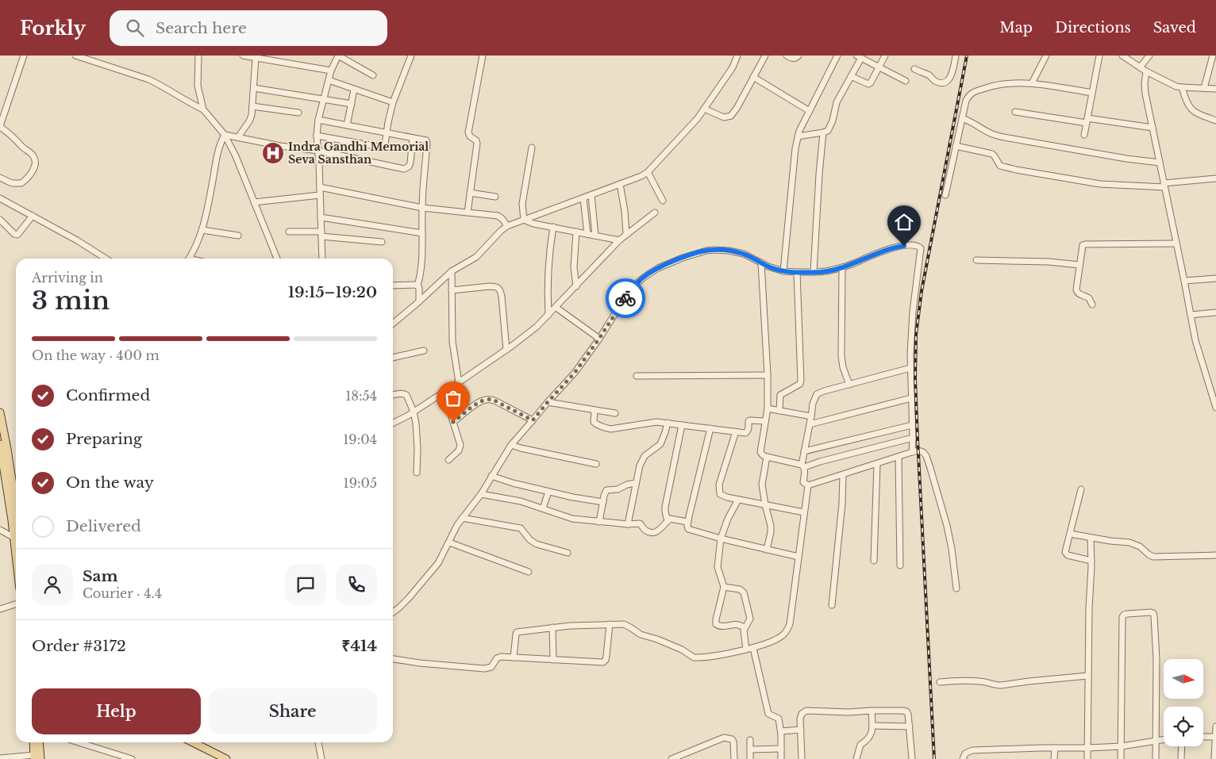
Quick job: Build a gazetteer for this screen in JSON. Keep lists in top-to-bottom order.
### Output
{
  "places": {
    "hospital": ["Indra Gandhi Memorial Seva Sansthan"]
  },
  "north": "right",
  "page": {
    "header": "Forkly",
    "search": "Search here",
    "nav": ["Map", "Directions", "Saved"],
    "heading": ["3 min", "Arriving in", "19:15–19:20"],
    "panel": [
      "Sam",
      "Courier · 4.4",
      "Order #3172",
      "₹414"
    ],
    "bar": "On the way · 400 m",
    "list": [
      ["Confirmed", "18:54"],
      ["Preparing", "19:04"],
      ["On the way", "19:05"],
      "Delivered"
    ],
    "buttons": ["Help", "Share"]
  }
}
